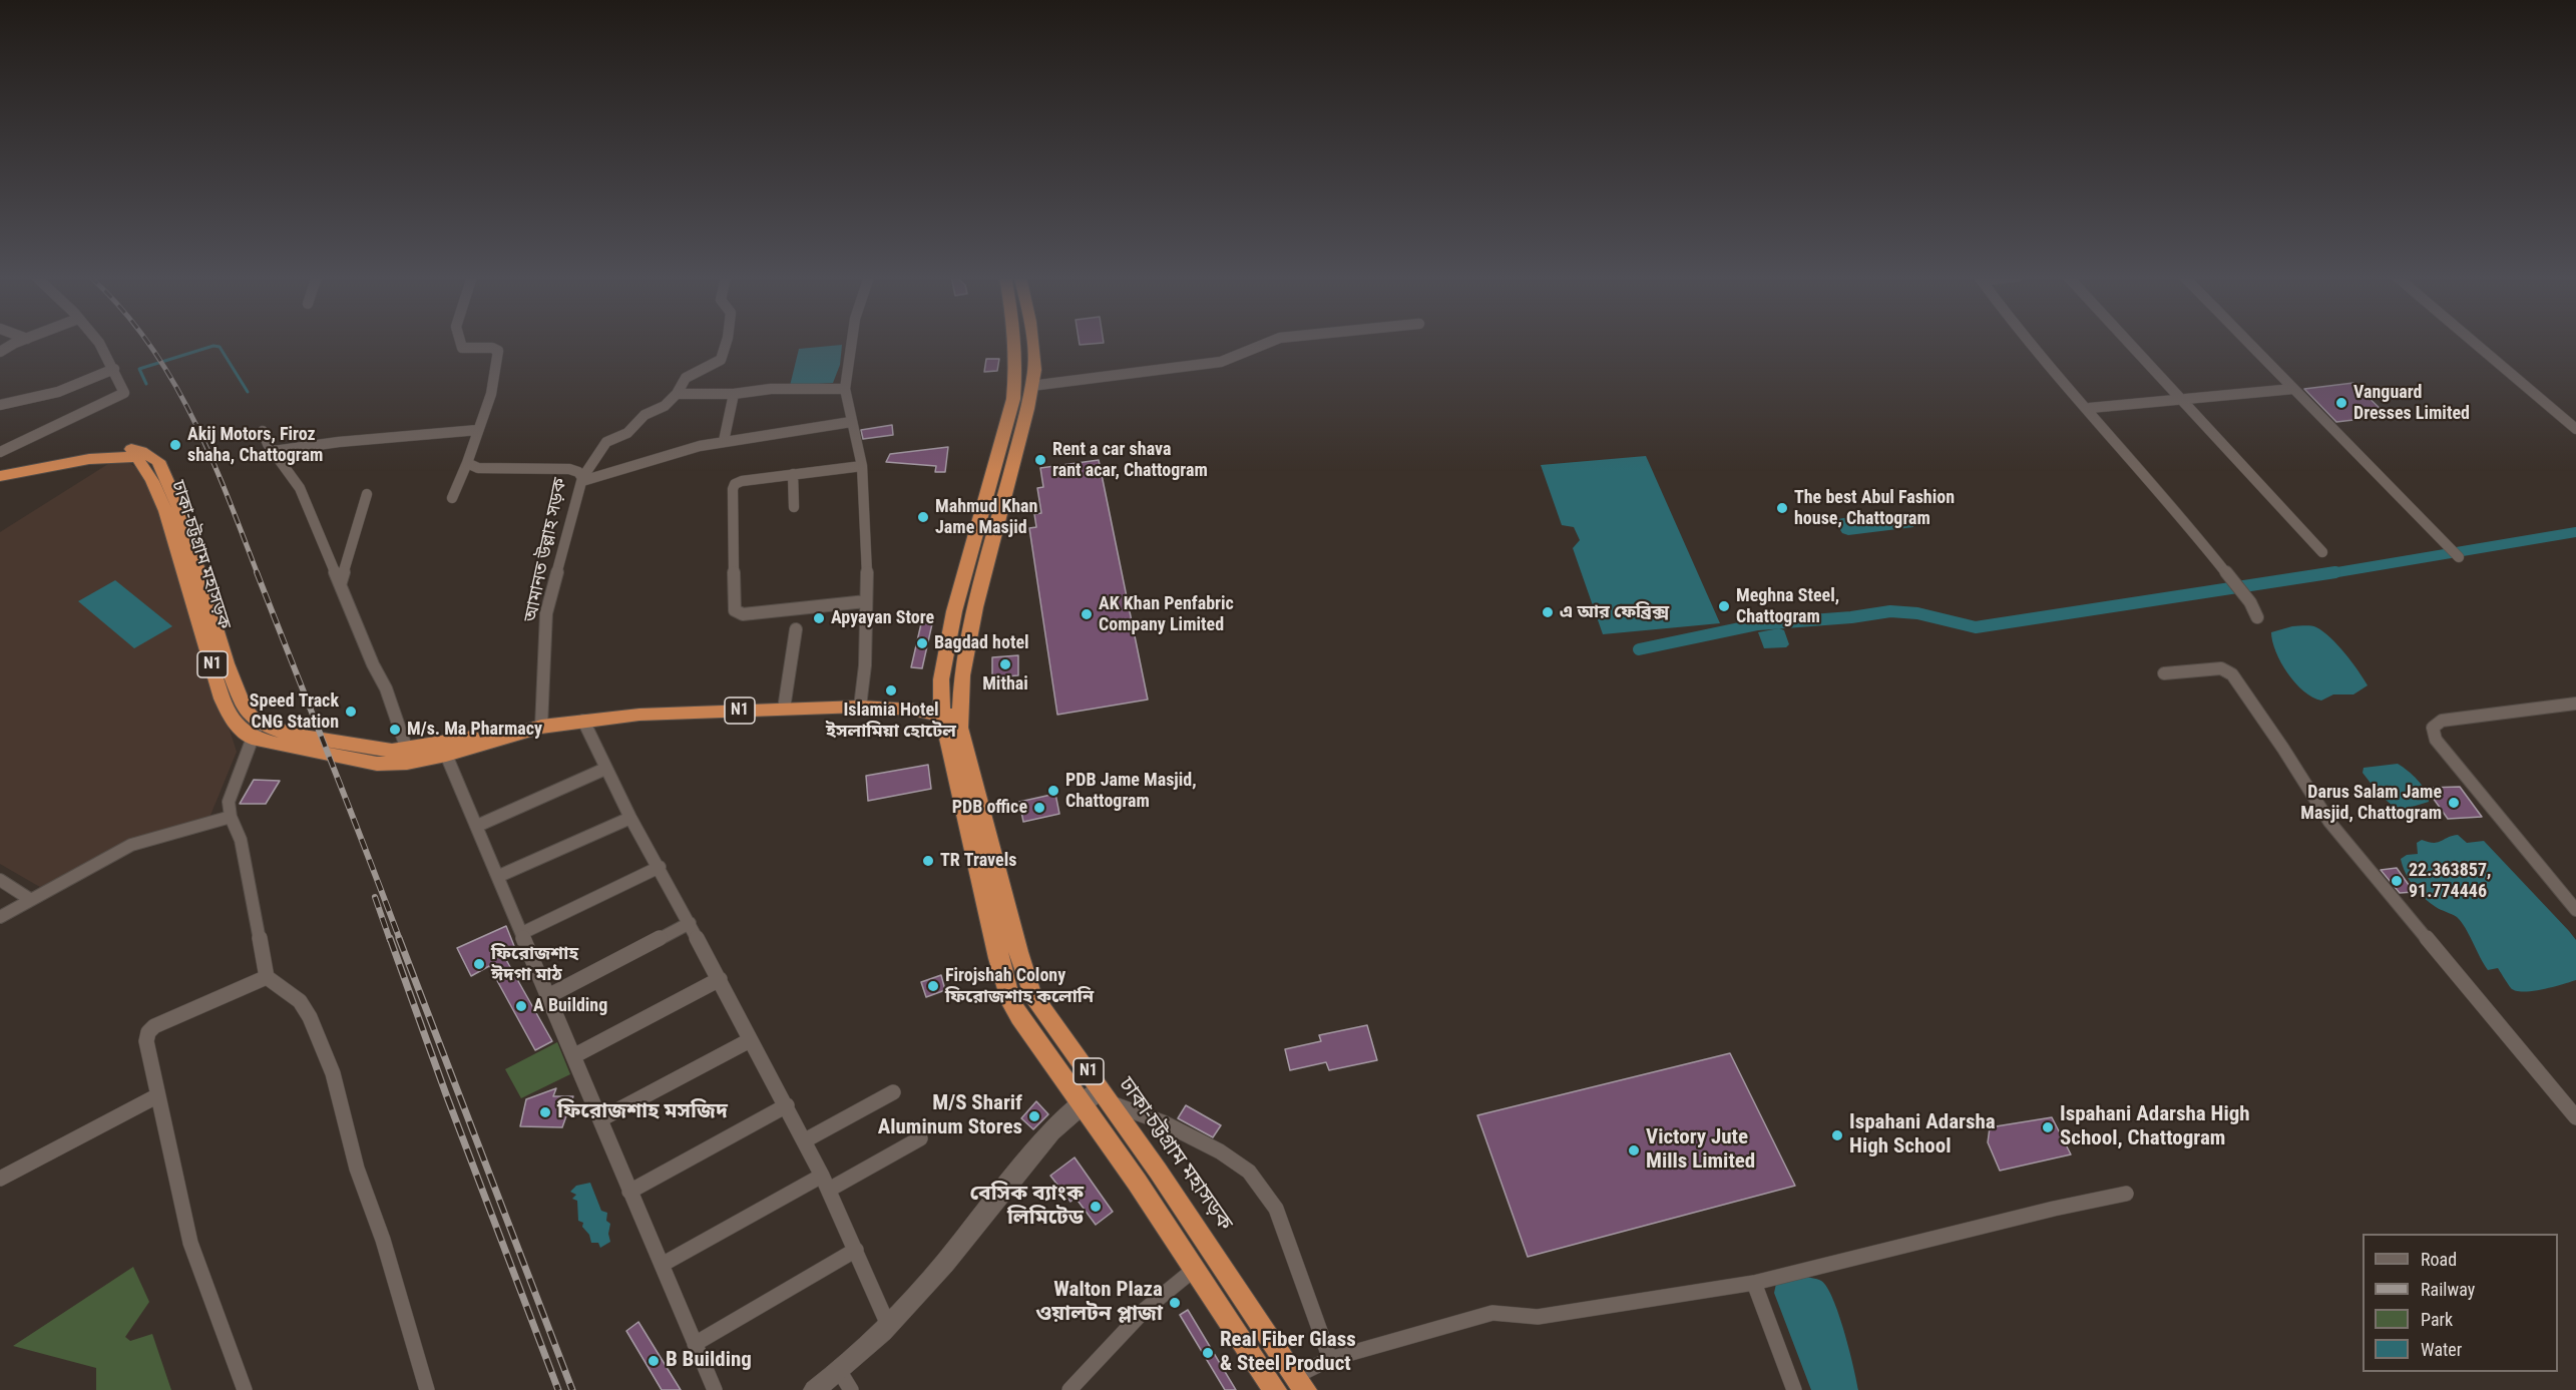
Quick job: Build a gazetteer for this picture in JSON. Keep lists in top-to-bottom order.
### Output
{
  "streets": {
    "highway": ["ঢাকা-চট্টগ্রাম মহাসড়ক", "N1"],
    "street": ["আমানত উল্লাহ সড়ক"]
  },
  "crossings": [
    ["আমানত উল্লাহ সড়ক", "ঢাকা-চট্টগ্রাম মহাসড়ক"],
    ["ঢাকা-চট্টগ্রাম মহাসড়ক", "N1"]
  ],
  "places": [
    "Vanguard Dresses Limited",
    "Akij Motors, Firoz shaha, Chattogram",
    "Rent a car shava rant acar, Chattogram",
    "The best Abul Fashion house, Chattogram",
    "Mahmud Khan Jame Masjid",
    "Meghna Steel, Chattogram",
    "এ আর ফেব্রিক্স",
    "AK Khan Penfabric Company Limited",
    "Apyayan Store",
    "Bagdad hotel",
    "Mithai",
    "Islamia Hotel ইসলামিয়া হোটেল",
    "Speed Track CNG Station",
    "M/s. Ma Pharmacy",
    "PDB Jame Masjid, Chattogram",
    "Darus Salam Jame Masjid, Chattogram",
    "PDB office",
    "TR Travels",
    "22.363857, 91.774446",
    "ফিরোজশাহ ঈদগা মাঠ",
    "Firojshah Colony ফিরোজশাহ কলোনি",
    "A Building",
    "ফিরোজশাহ মসজিদ",
    "M/S Sharif Aluminum Stores",
    "Ispahani Adarsha High School, Chattogram",
    "Ispahani Adarsha High School",
    "Victory Jute Mills Limited",
    "বেসিক ব্যাংক লিমিটেড",
    "Walton Plaza ওয়ালটন প্লাজা",
    "Real Fiber Glass & Steel Product",
    "B Building"
  ],
  "legend": [
    "Road",
    "Railway",
    "Park",
    "Water"
  ]
}
